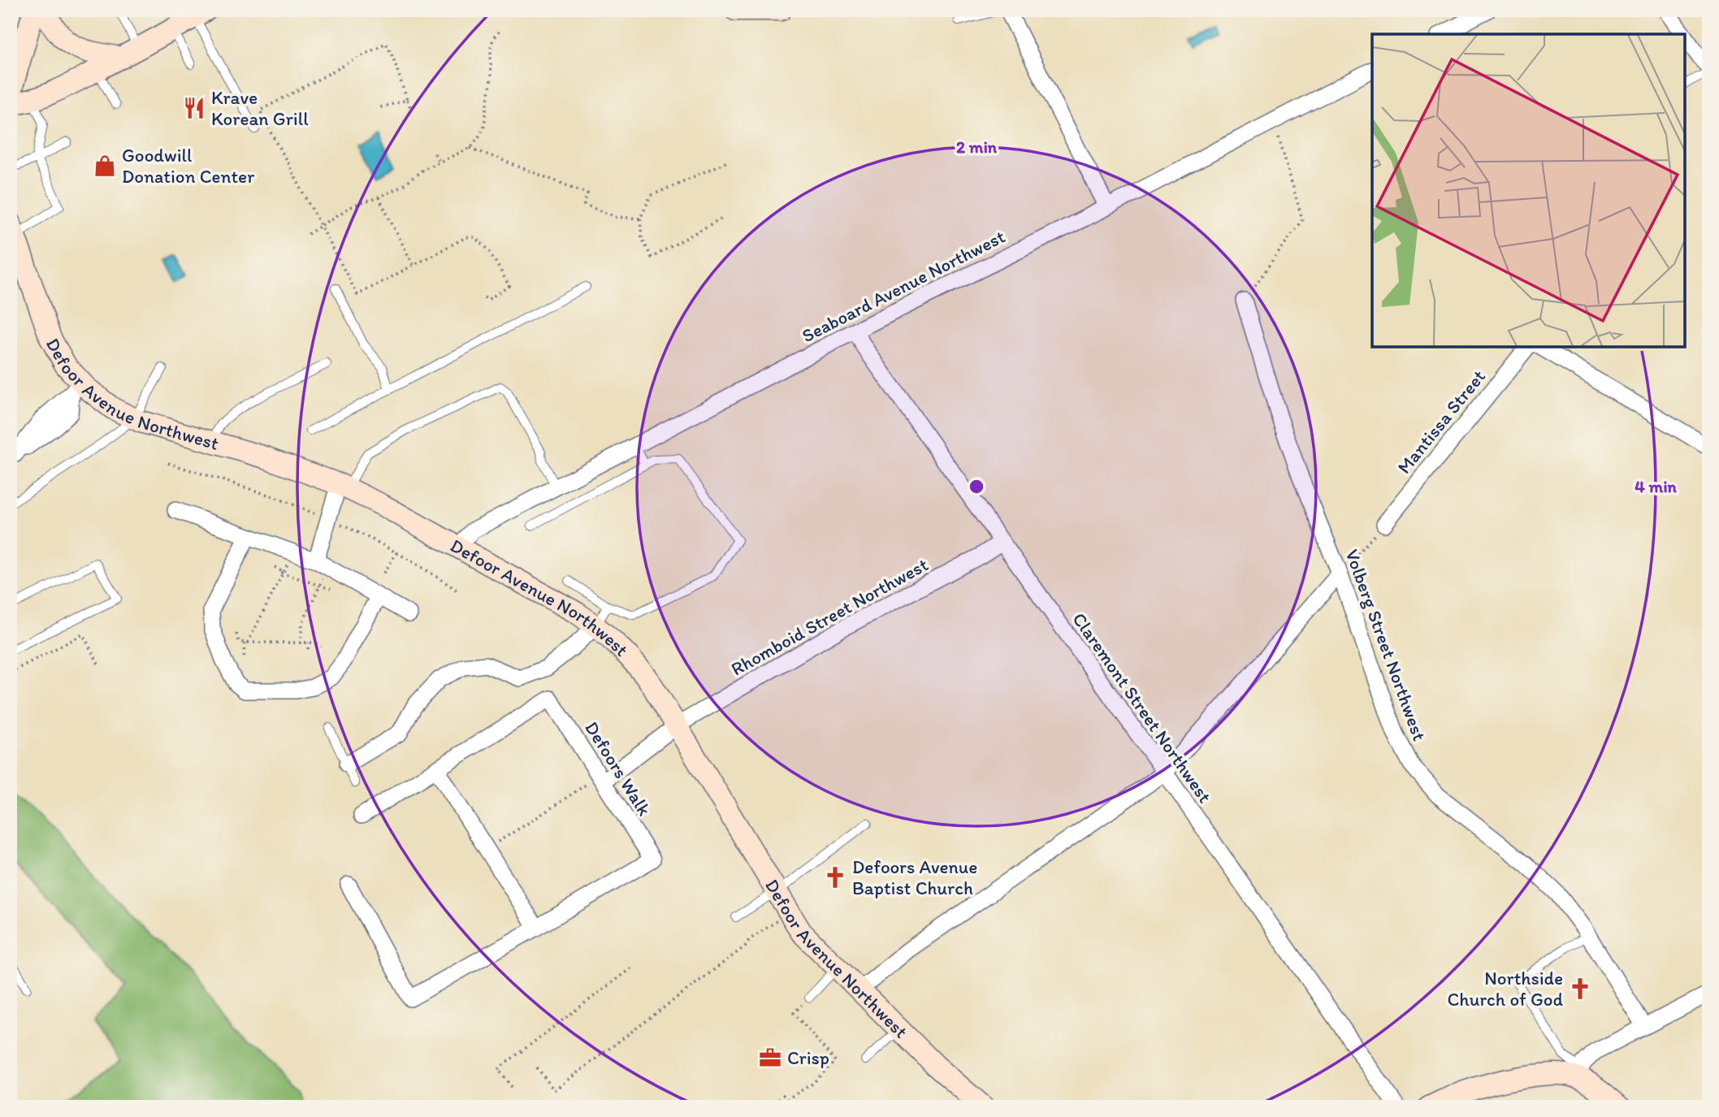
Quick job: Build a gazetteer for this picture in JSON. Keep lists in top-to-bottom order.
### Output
{
  "streets": {
    "street": [
      "Seaboard Avenue Northwest",
      "Defoor Avenue Northwest",
      "Mantissa Street",
      "Rhomboid Street Northwest",
      "Volberg Street Northwest",
      "Claremont Street Northwest",
      "Defoors Walk"
    ]
  },
  "crossings": [
    ["Seaboard Avenue Northwest", "Defoor Avenue Northwest"],
    ["Seaboard Avenue Northwest", "Claremont Street Northwest"],
    ["Defoor Avenue Northwest", "Rhomboid Street Northwest"],
    ["Rhomboid Street Northwest", "Claremont Street Northwest"],
    ["Rhomboid Street Northwest", "Defoors Walk"]
  ],
  "places": {
    "restaurant": ["Krave Korean Grill"],
    "shop": ["Goodwill Donation Center"],
    "church": ["Defoors Avenue Baptist Church", "Northside Church of God"],
    "office": ["Crisp"]
  },
  "rings": ["2 min", "4 min"]
}
